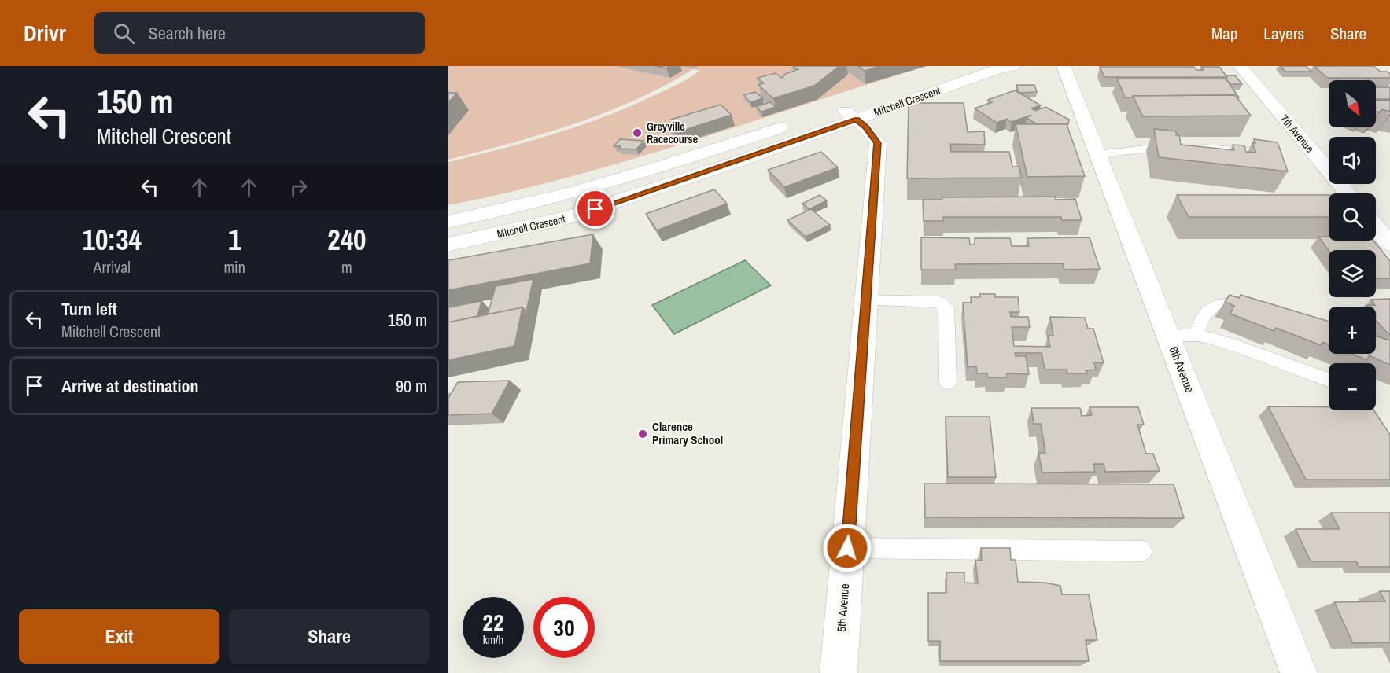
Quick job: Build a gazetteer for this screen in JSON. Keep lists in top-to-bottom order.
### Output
{
  "streets": {
    "street": [
      "Mitchell Crescent",
      "7th Avenue",
      "6th Avenue",
      "5th Avenue"
    ]
  },
  "crossings": [
    ["Mitchell Crescent", "5th Avenue"]
  ],
  "places": ["Greyville Racecourse", "Clarence Primary School"],
  "north": "bottom right",
  "page": {
    "header": "Drivr",
    "search": "Search here",
    "nav": ["Map", "Layers", "Share"],
    "turn": ["150 m", "Mitchell Crescent"],
    "map_buttons": ["+", "−"],
    "eta": [
      "10:34",
      "Arrival",
      "1",
      "min",
      "240",
      "m"
    ],
    "list": [
      {
        "name": "Turn left",
        "note": "Mitchell Crescent",
        "value": "150 m"
      },
      {
        "name": "Arrive at destination",
        "value": "90 m"
      }
    ],
    "speed": "22 km/h",
    "limit": "30",
    "buttons": ["Exit", "Share"]
  }
}
